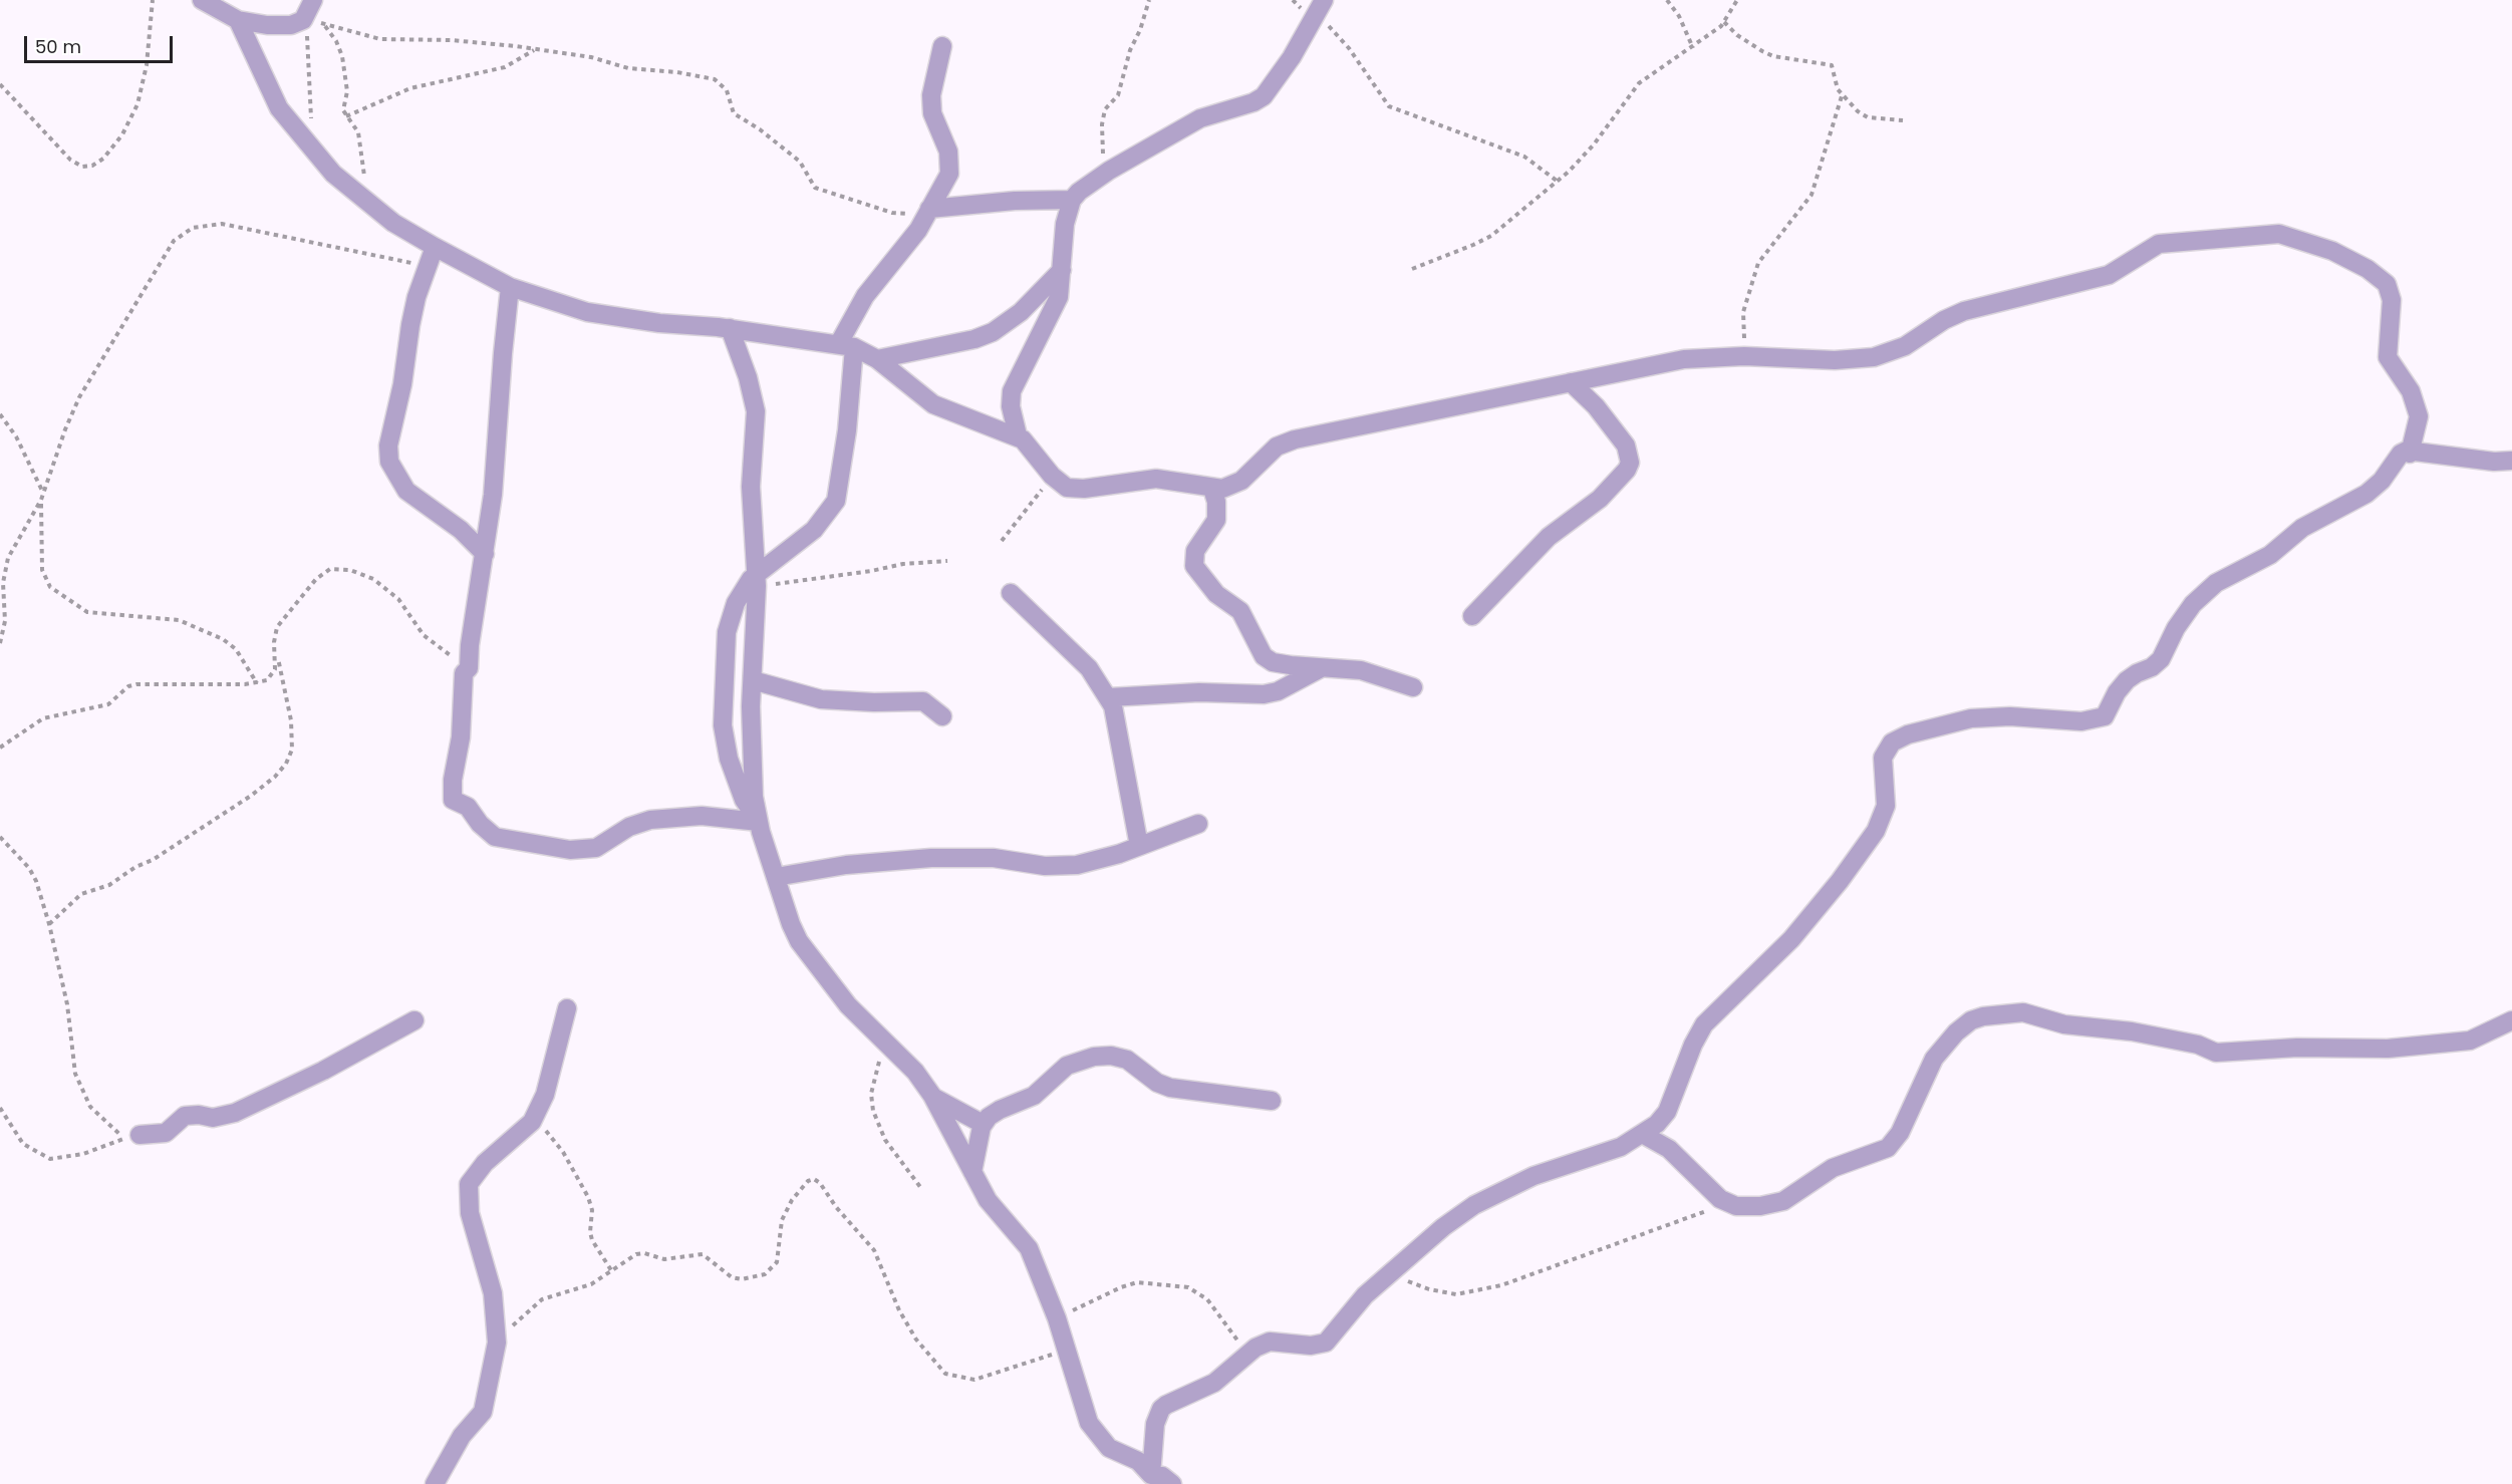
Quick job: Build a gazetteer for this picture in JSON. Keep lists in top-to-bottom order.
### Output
{
  "scale_bar": "50 m"
}
